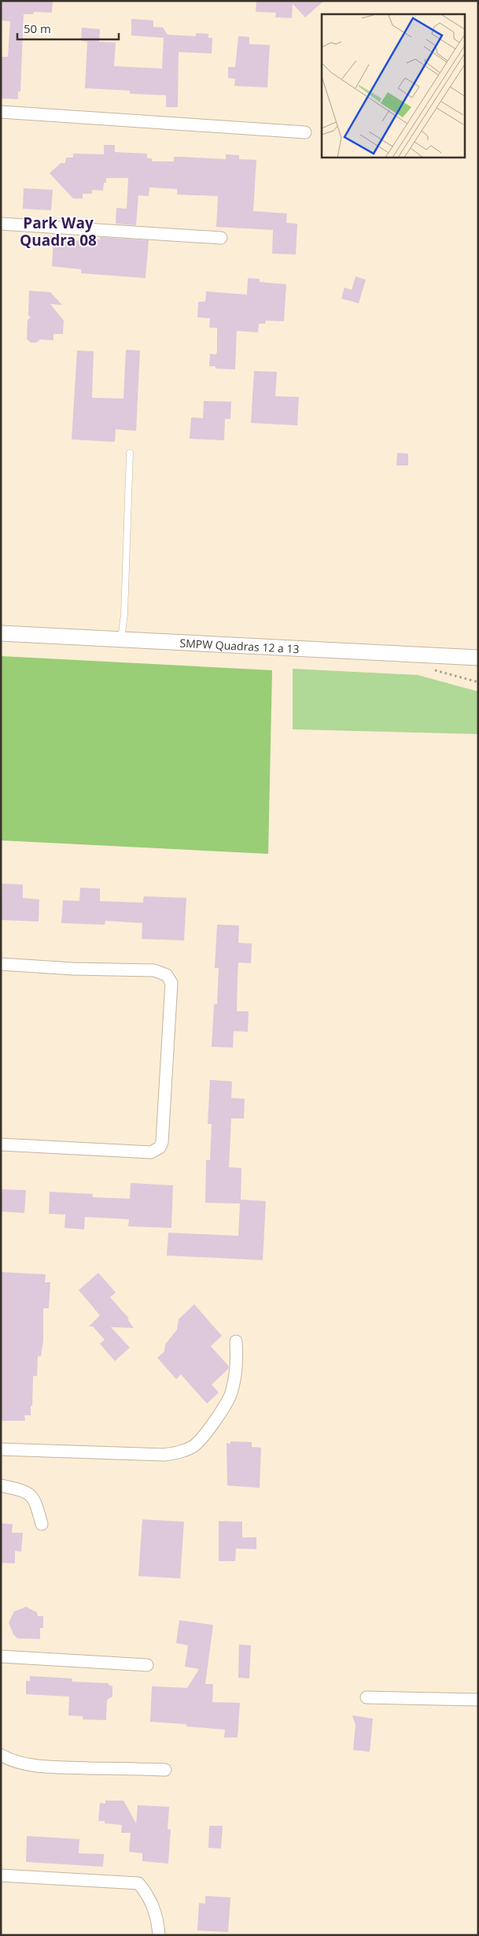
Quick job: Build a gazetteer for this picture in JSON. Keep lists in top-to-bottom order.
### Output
{
  "streets": {
    "street": ["SMPW Quadras 12 a 13"]
  },
  "districts": ["Park Way Quadra 08"],
  "scale_bar": "50 m"
}
